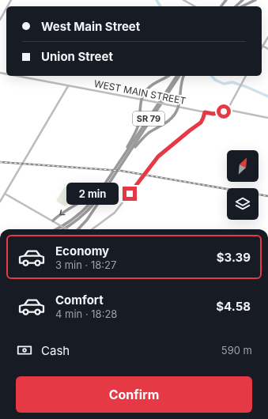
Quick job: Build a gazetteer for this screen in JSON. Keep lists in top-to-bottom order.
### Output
{
  "streets": {
    "highway": ["SR 79"],
    "street": ["WEST MAIN STREET"]
  },
  "north": "top right",
  "page": {
    "banner": ["West Main Street", "Union Street"],
    "bubble": "2 min",
    "list": [
      {
        "name": "Economy",
        "note": "3 min · 18:27",
        "value": "$3.39"
      },
      {
        "name": "Comfort",
        "note": "4 min · 18:28",
        "value": "$4.58"
      }
    ],
    "pay": ["Cash", "590 m"],
    "buttons": "Confirm"
  }
}
